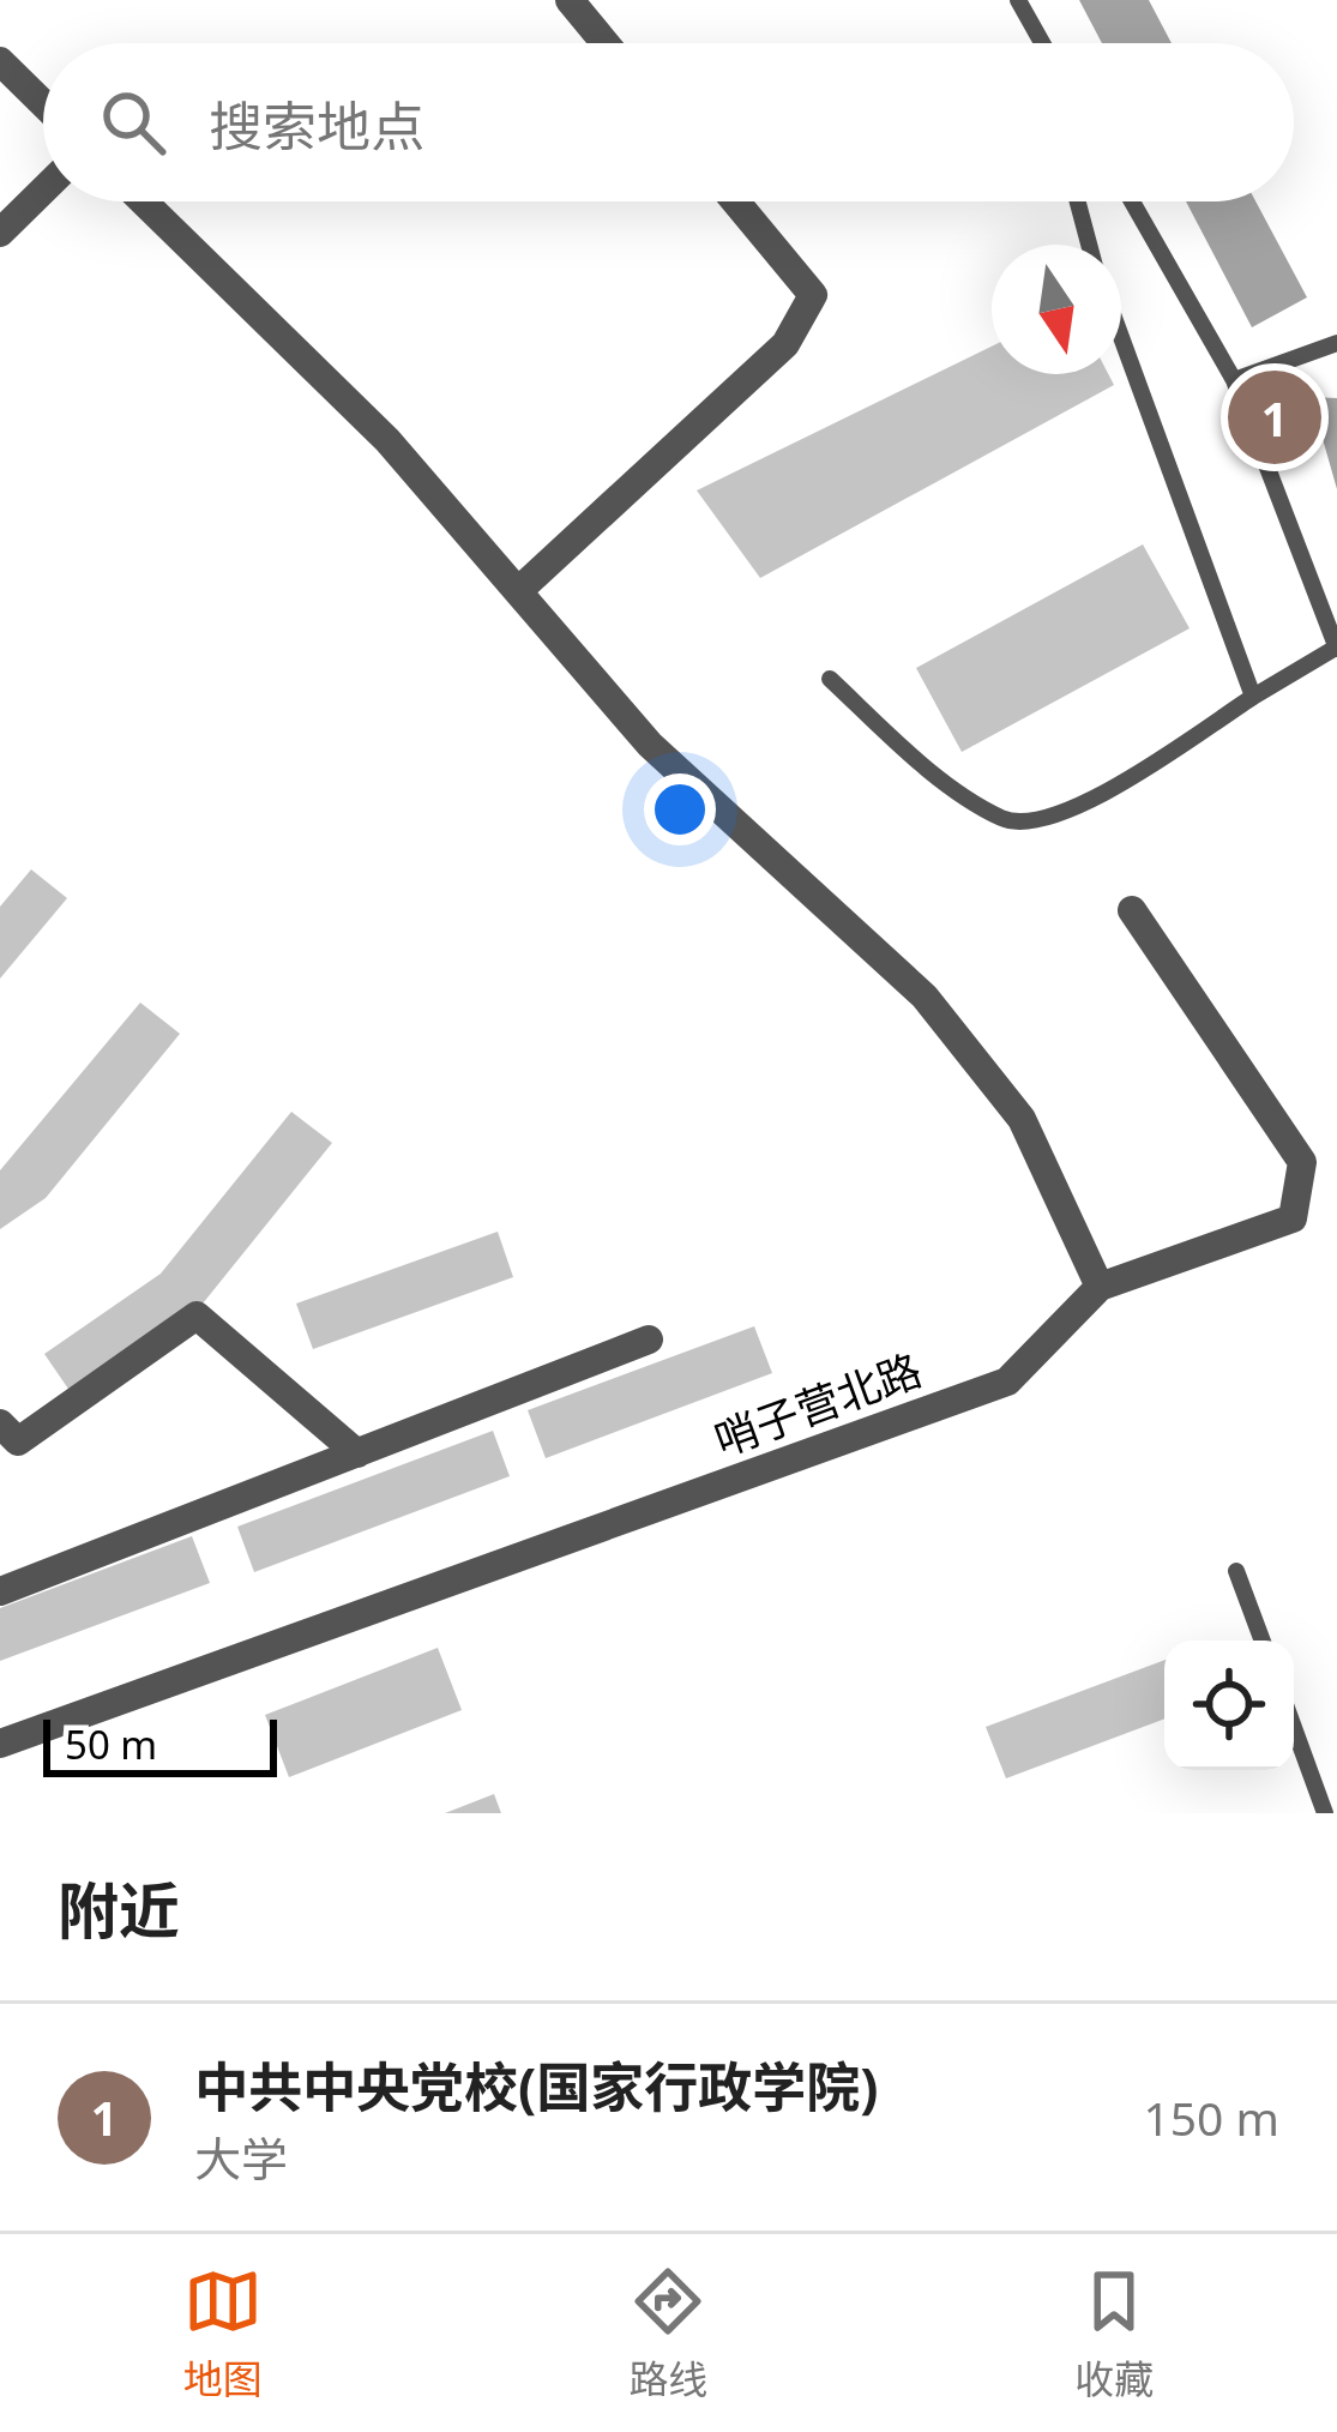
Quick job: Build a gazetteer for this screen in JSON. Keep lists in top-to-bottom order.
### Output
{
  "streets": {
    "street": ["哨子营北路"]
  },
  "scale_bar": "50 m",
  "north": "bottom",
  "page": {
    "search": "搜索地点",
    "pins": "1",
    "scale": "50 m",
    "heading": "附近",
    "list": [
      {
        "mark": "1",
        "name": "中共中央党校(国家行政学院)",
        "note": "大学",
        "value": "150 m"
      }
    ],
    "nav": ["地图", "路线", "收藏"]
  }
}
